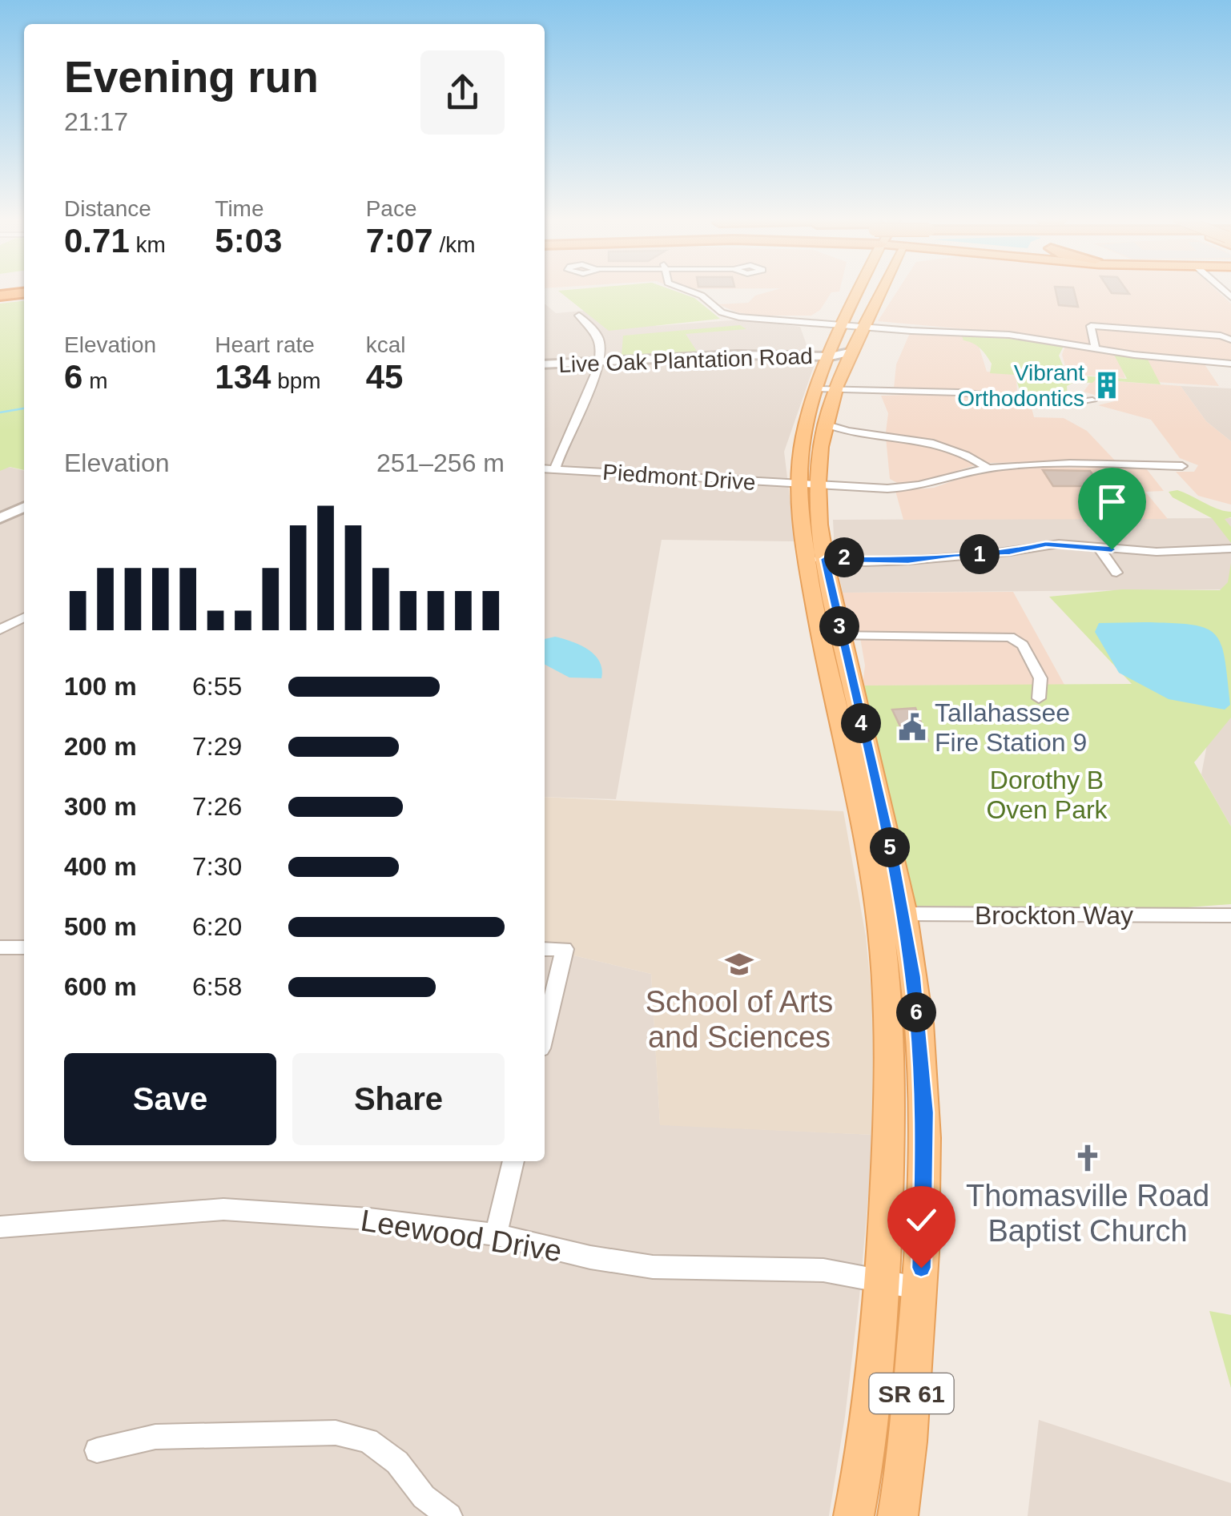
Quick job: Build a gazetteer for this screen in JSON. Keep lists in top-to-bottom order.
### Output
{
  "streets": {
    "main road": ["SR 61"],
    "street": [
      "Live Oak Plantation Road",
      "Piedmont Drive",
      "Brockton Way",
      "Leewood Drive"
    ]
  },
  "crossings": [
    ["Live Oak Plantation Road", "SR 61"],
    ["Piedmont Drive", "SR 61"],
    ["Brockton Way", "SR 61"],
    ["Leewood Drive", "SR 61"]
  ],
  "parks": ["Dorothy B Oven Park"],
  "places": {
    "building": ["Vibrant Orthodontics"],
    "public building": ["Tallahassee Fire Station 9"],
    "school or university": ["School of Arts and Sciences"],
    "church": ["Thomasville Road Baptist Church"]
  },
  "page": {
    "heading": ["Evening run", "21:17"],
    "stats": [
      ["Distance", "0.71 km"],
      ["Time", "5:03"],
      ["Pace", "7:07 /km"],
      ["Elevation", "6 m"],
      ["Heart rate", "134 bpm"],
      ["kcal", "45"]
    ],
    "chart": ["Elevation", "251–256 m"],
    "pins": [
      "1",
      "2",
      "3",
      "4",
      "5",
      "6"
    ],
    "list": [
      {
        "name": "100 m",
        "note": "6:55"
      },
      {
        "name": "200 m",
        "note": "7:29"
      },
      {
        "name": "300 m",
        "note": "7:26"
      },
      {
        "name": "400 m",
        "note": "7:30"
      },
      {
        "name": "500 m",
        "note": "6:20"
      },
      {
        "name": "600 m",
        "note": "6:58"
      }
    ],
    "buttons": ["Save", "Share"]
  }
}
